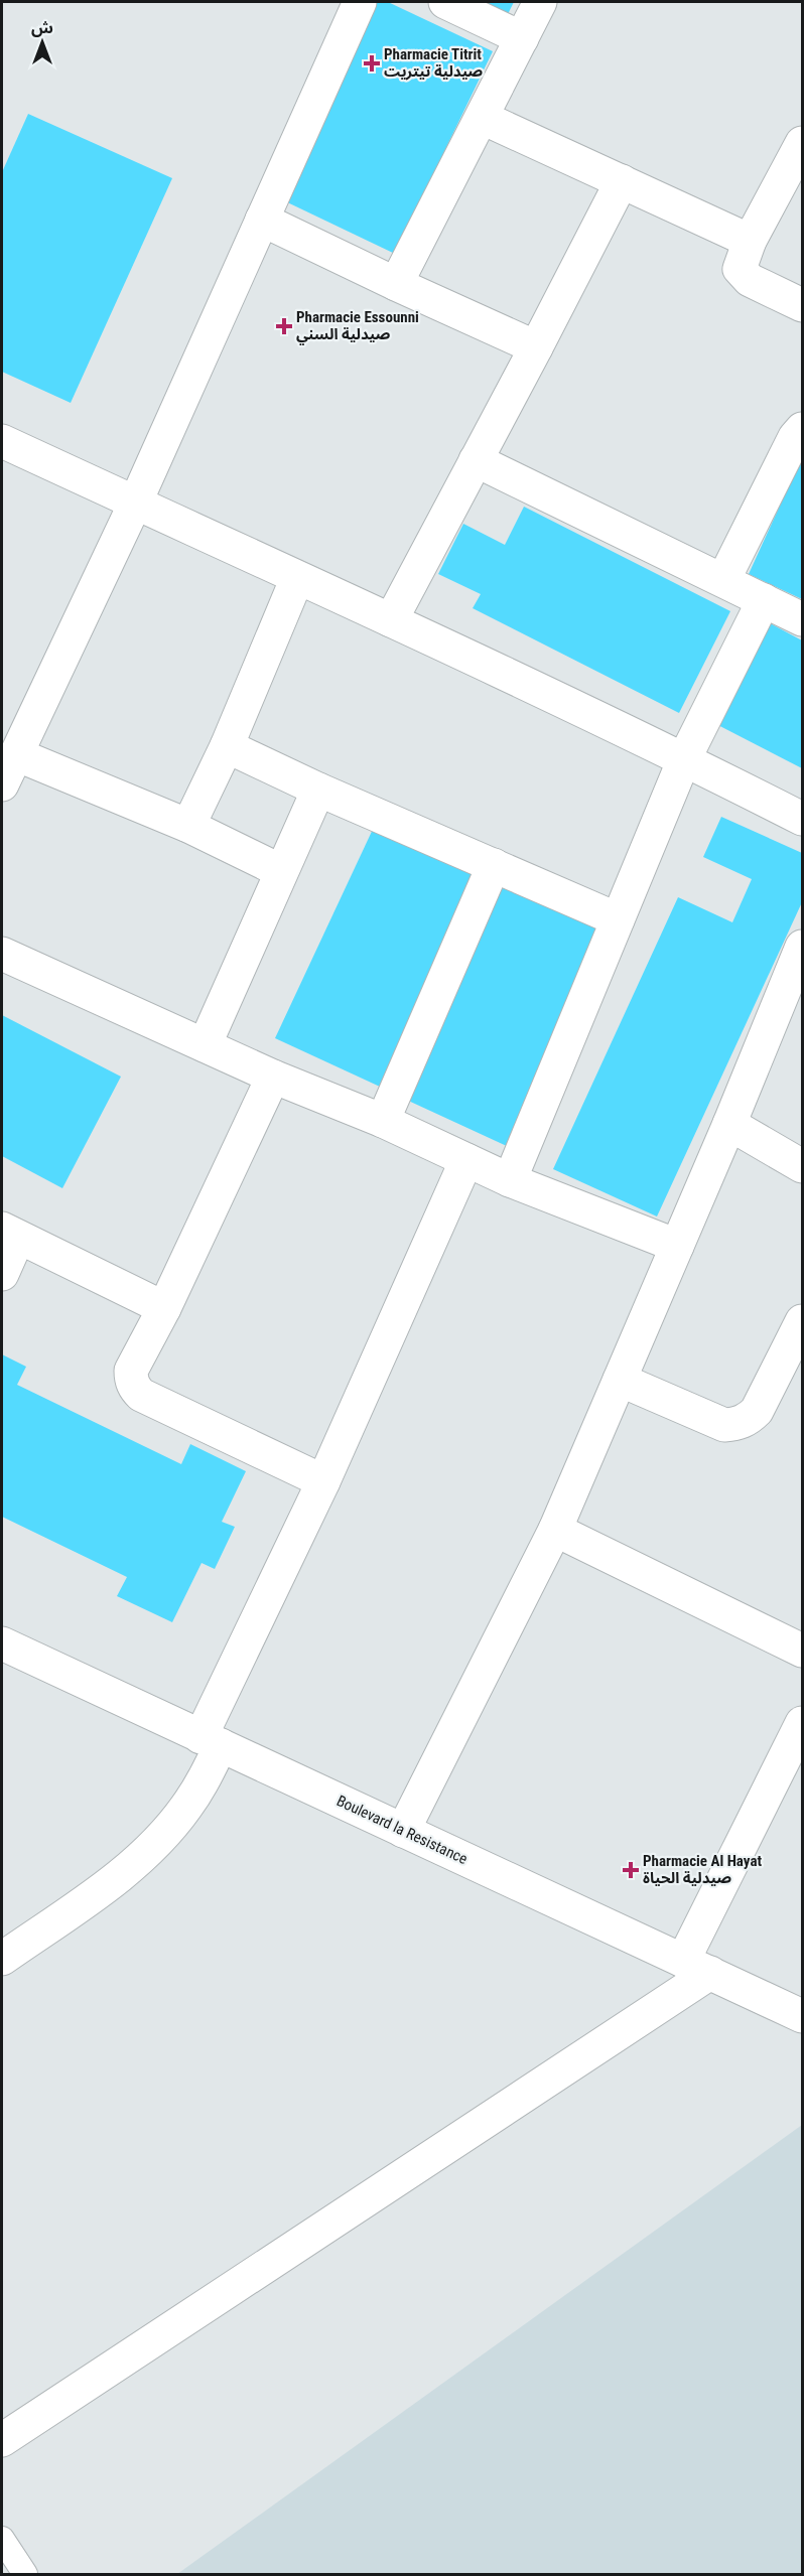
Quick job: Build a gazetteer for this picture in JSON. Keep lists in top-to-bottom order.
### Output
{
  "streets": {
    "street": ["Boulevard la Resistance"]
  },
  "places": {
    "health": ["Pharmacie Titrit صيدلية تيتريت", "Pharmacie Essounni صيدلية السني", "Pharmacie Al Hayat صيدلية الحياة"]
  },
  "north": "top"
}
